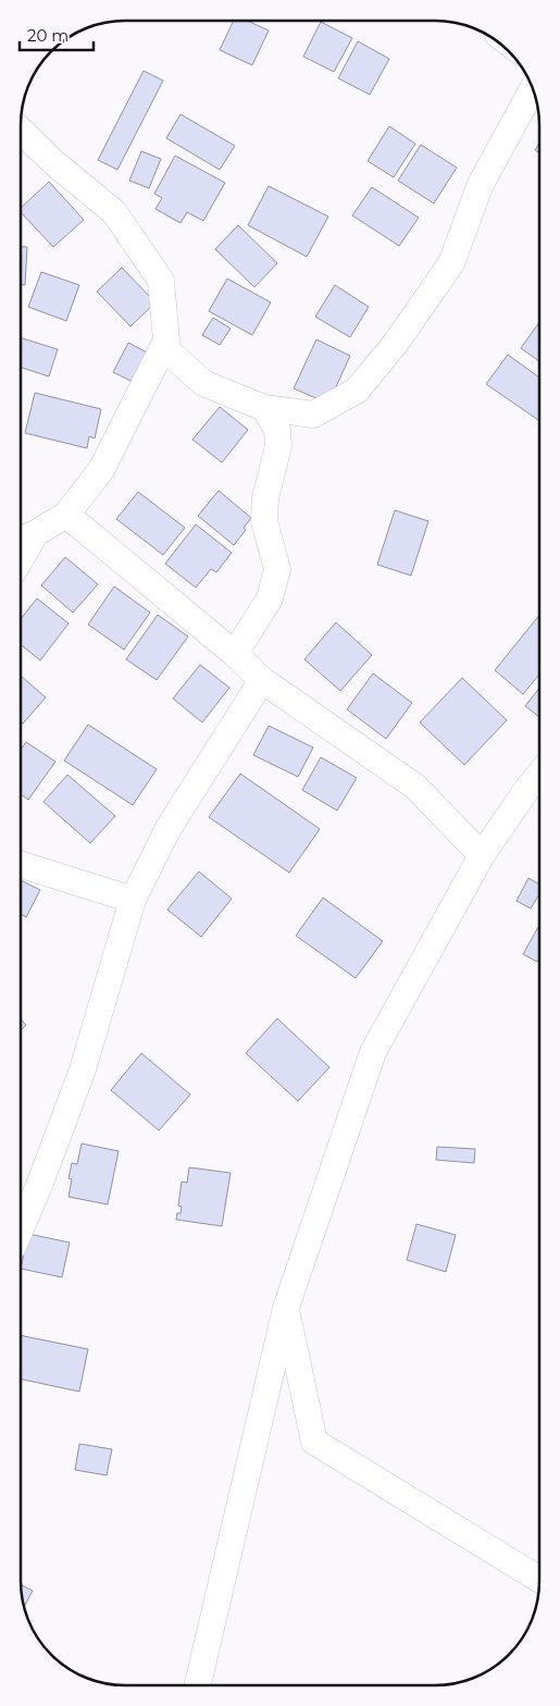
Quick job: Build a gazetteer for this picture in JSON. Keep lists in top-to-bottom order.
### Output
{
  "scale_bar": "20 m"
}
